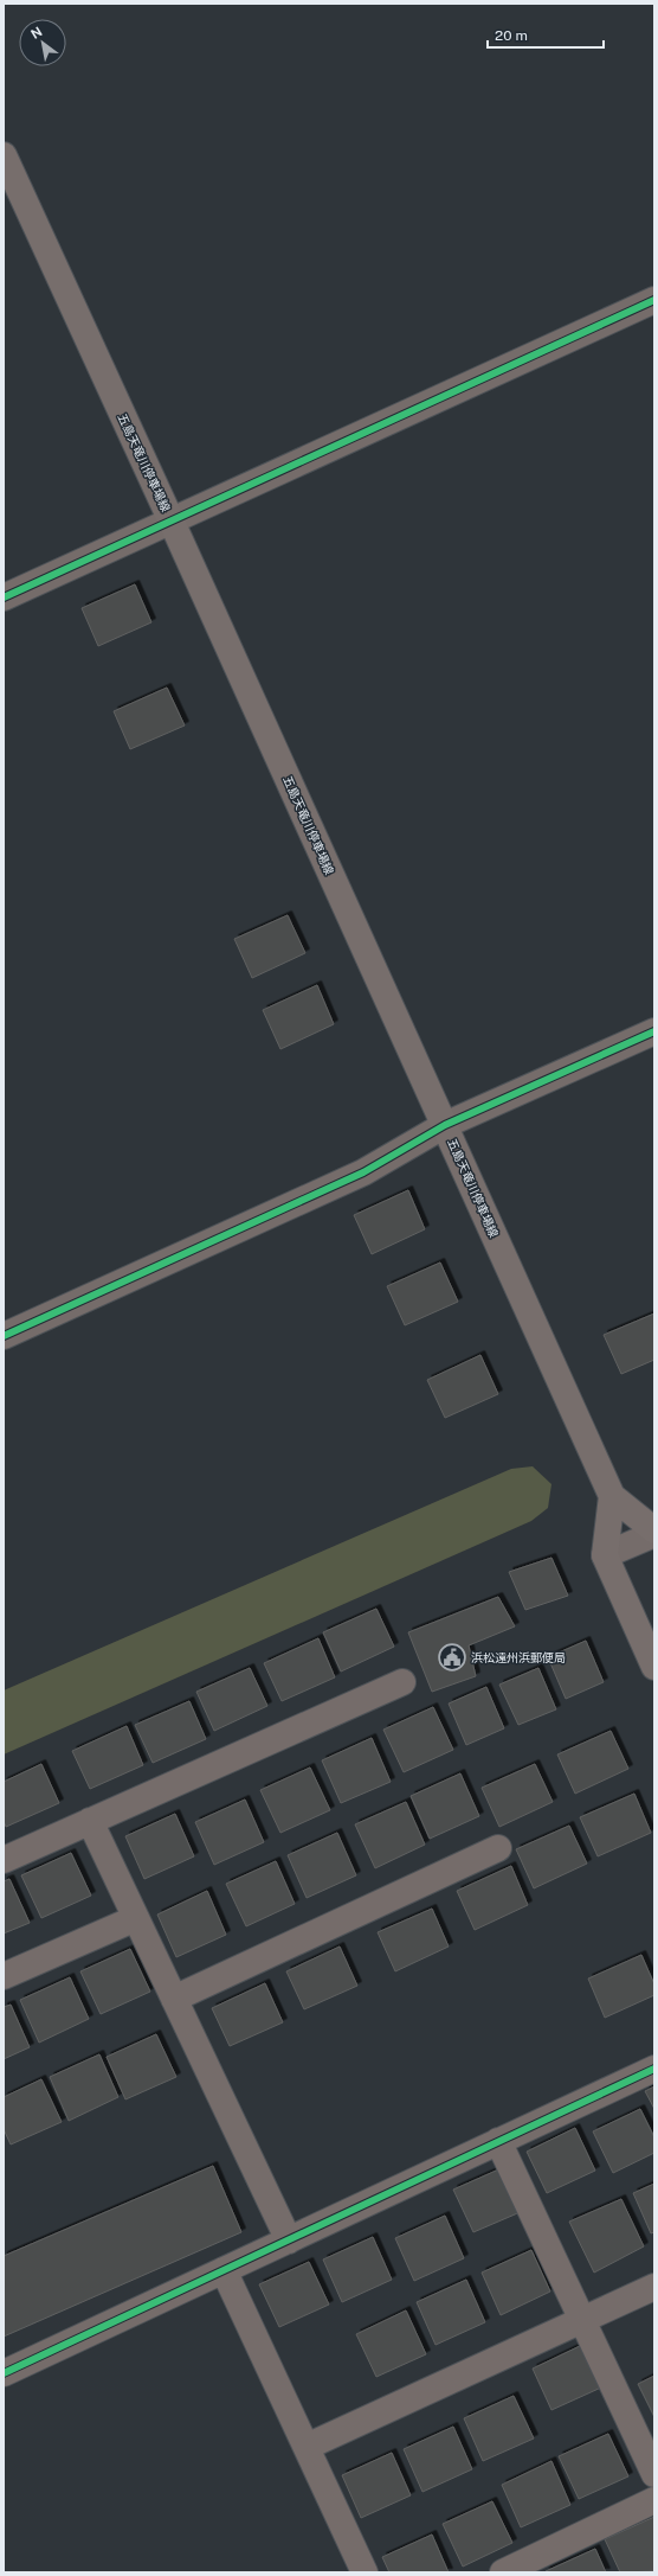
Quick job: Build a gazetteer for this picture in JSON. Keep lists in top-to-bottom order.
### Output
{
  "streets": {
    "main road": ["五島天竜川停車場線"]
  },
  "places": {
    "public building": ["浜松遠州浜郵便局"]
  },
  "scale_bar": "20 m",
  "north": "top left"
}
